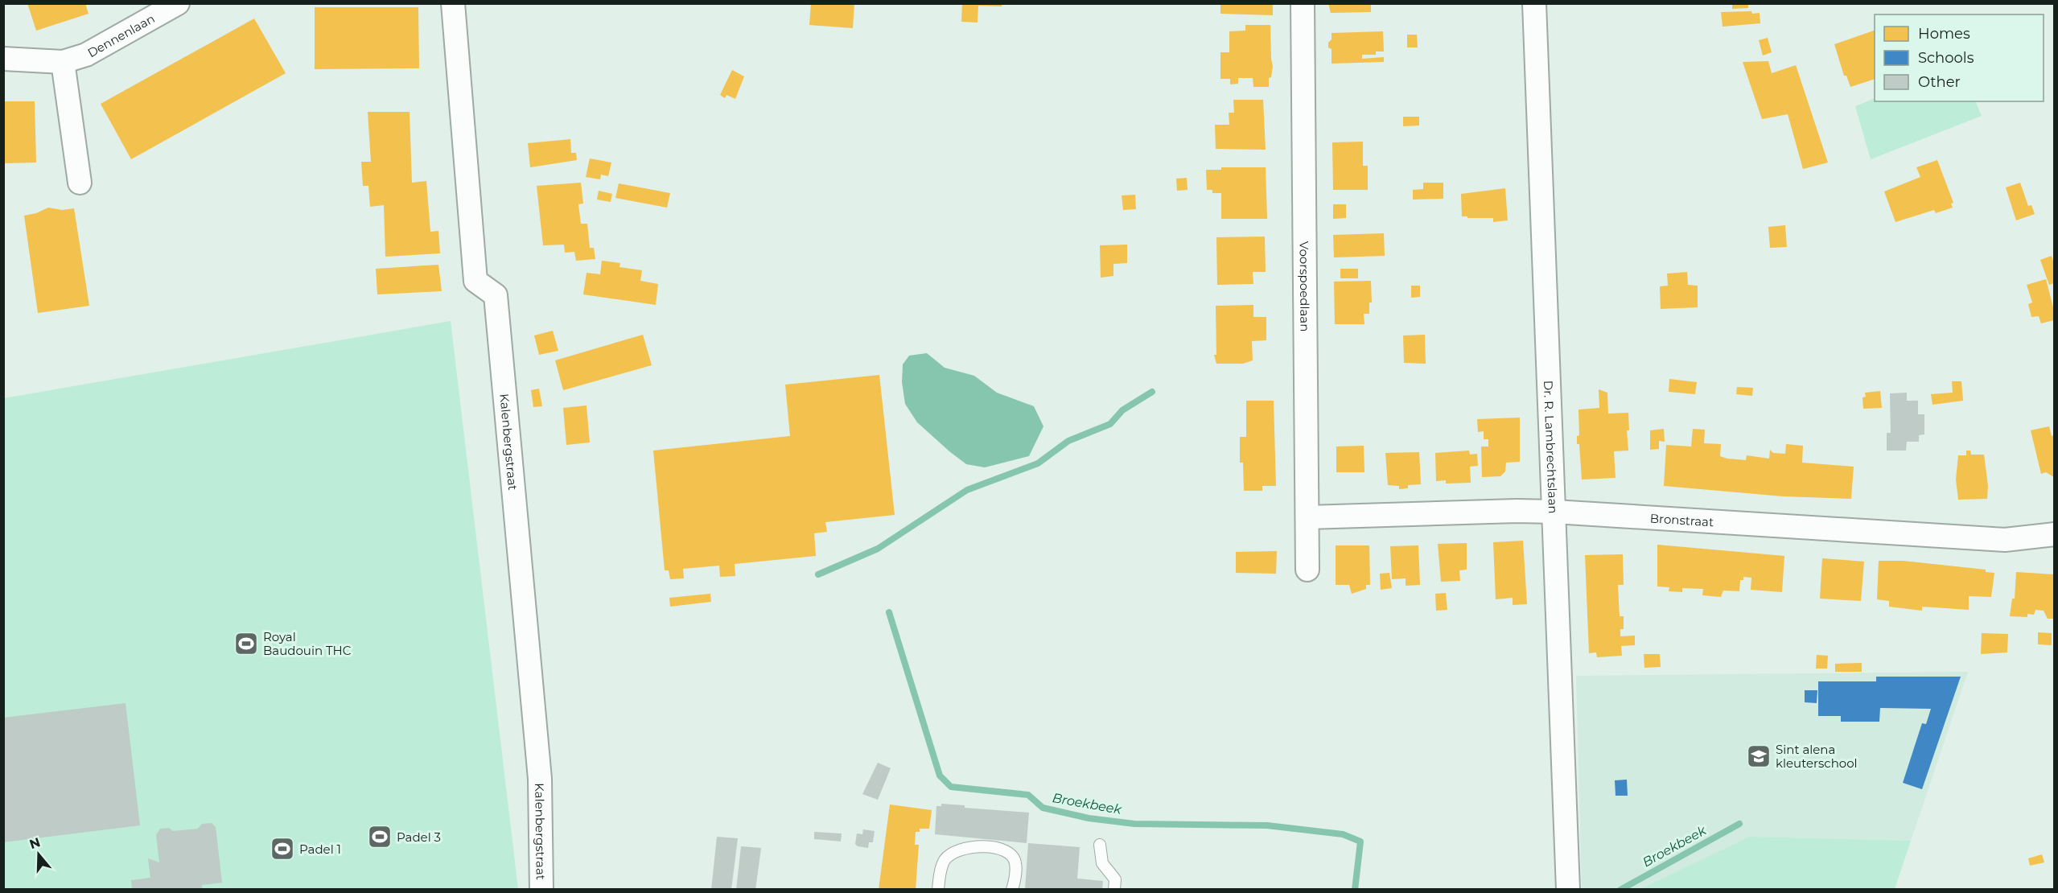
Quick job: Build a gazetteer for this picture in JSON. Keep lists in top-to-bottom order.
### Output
{
  "streets": {
    "street": [
      "Dennenlaan",
      "Voorspoedlaan",
      "Kalenbergstraat",
      "Dr. R. Lambrechtslaan",
      "Bronstraat"
    ]
  },
  "crossings": [
    ["Voorspoedlaan", "Bronstraat"],
    ["Dr. R. Lambrechtslaan", "Bronstraat"]
  ],
  "water": ["Broekbeek"],
  "places": {
    "sports": ["Royal Baudouin THC", "Padel 3", "Padel 1"],
    "school or university": ["Sint alena kleuterschool"]
  },
  "legend": ["Homes", "Schools", "Other"],
  "north": "top"
}
